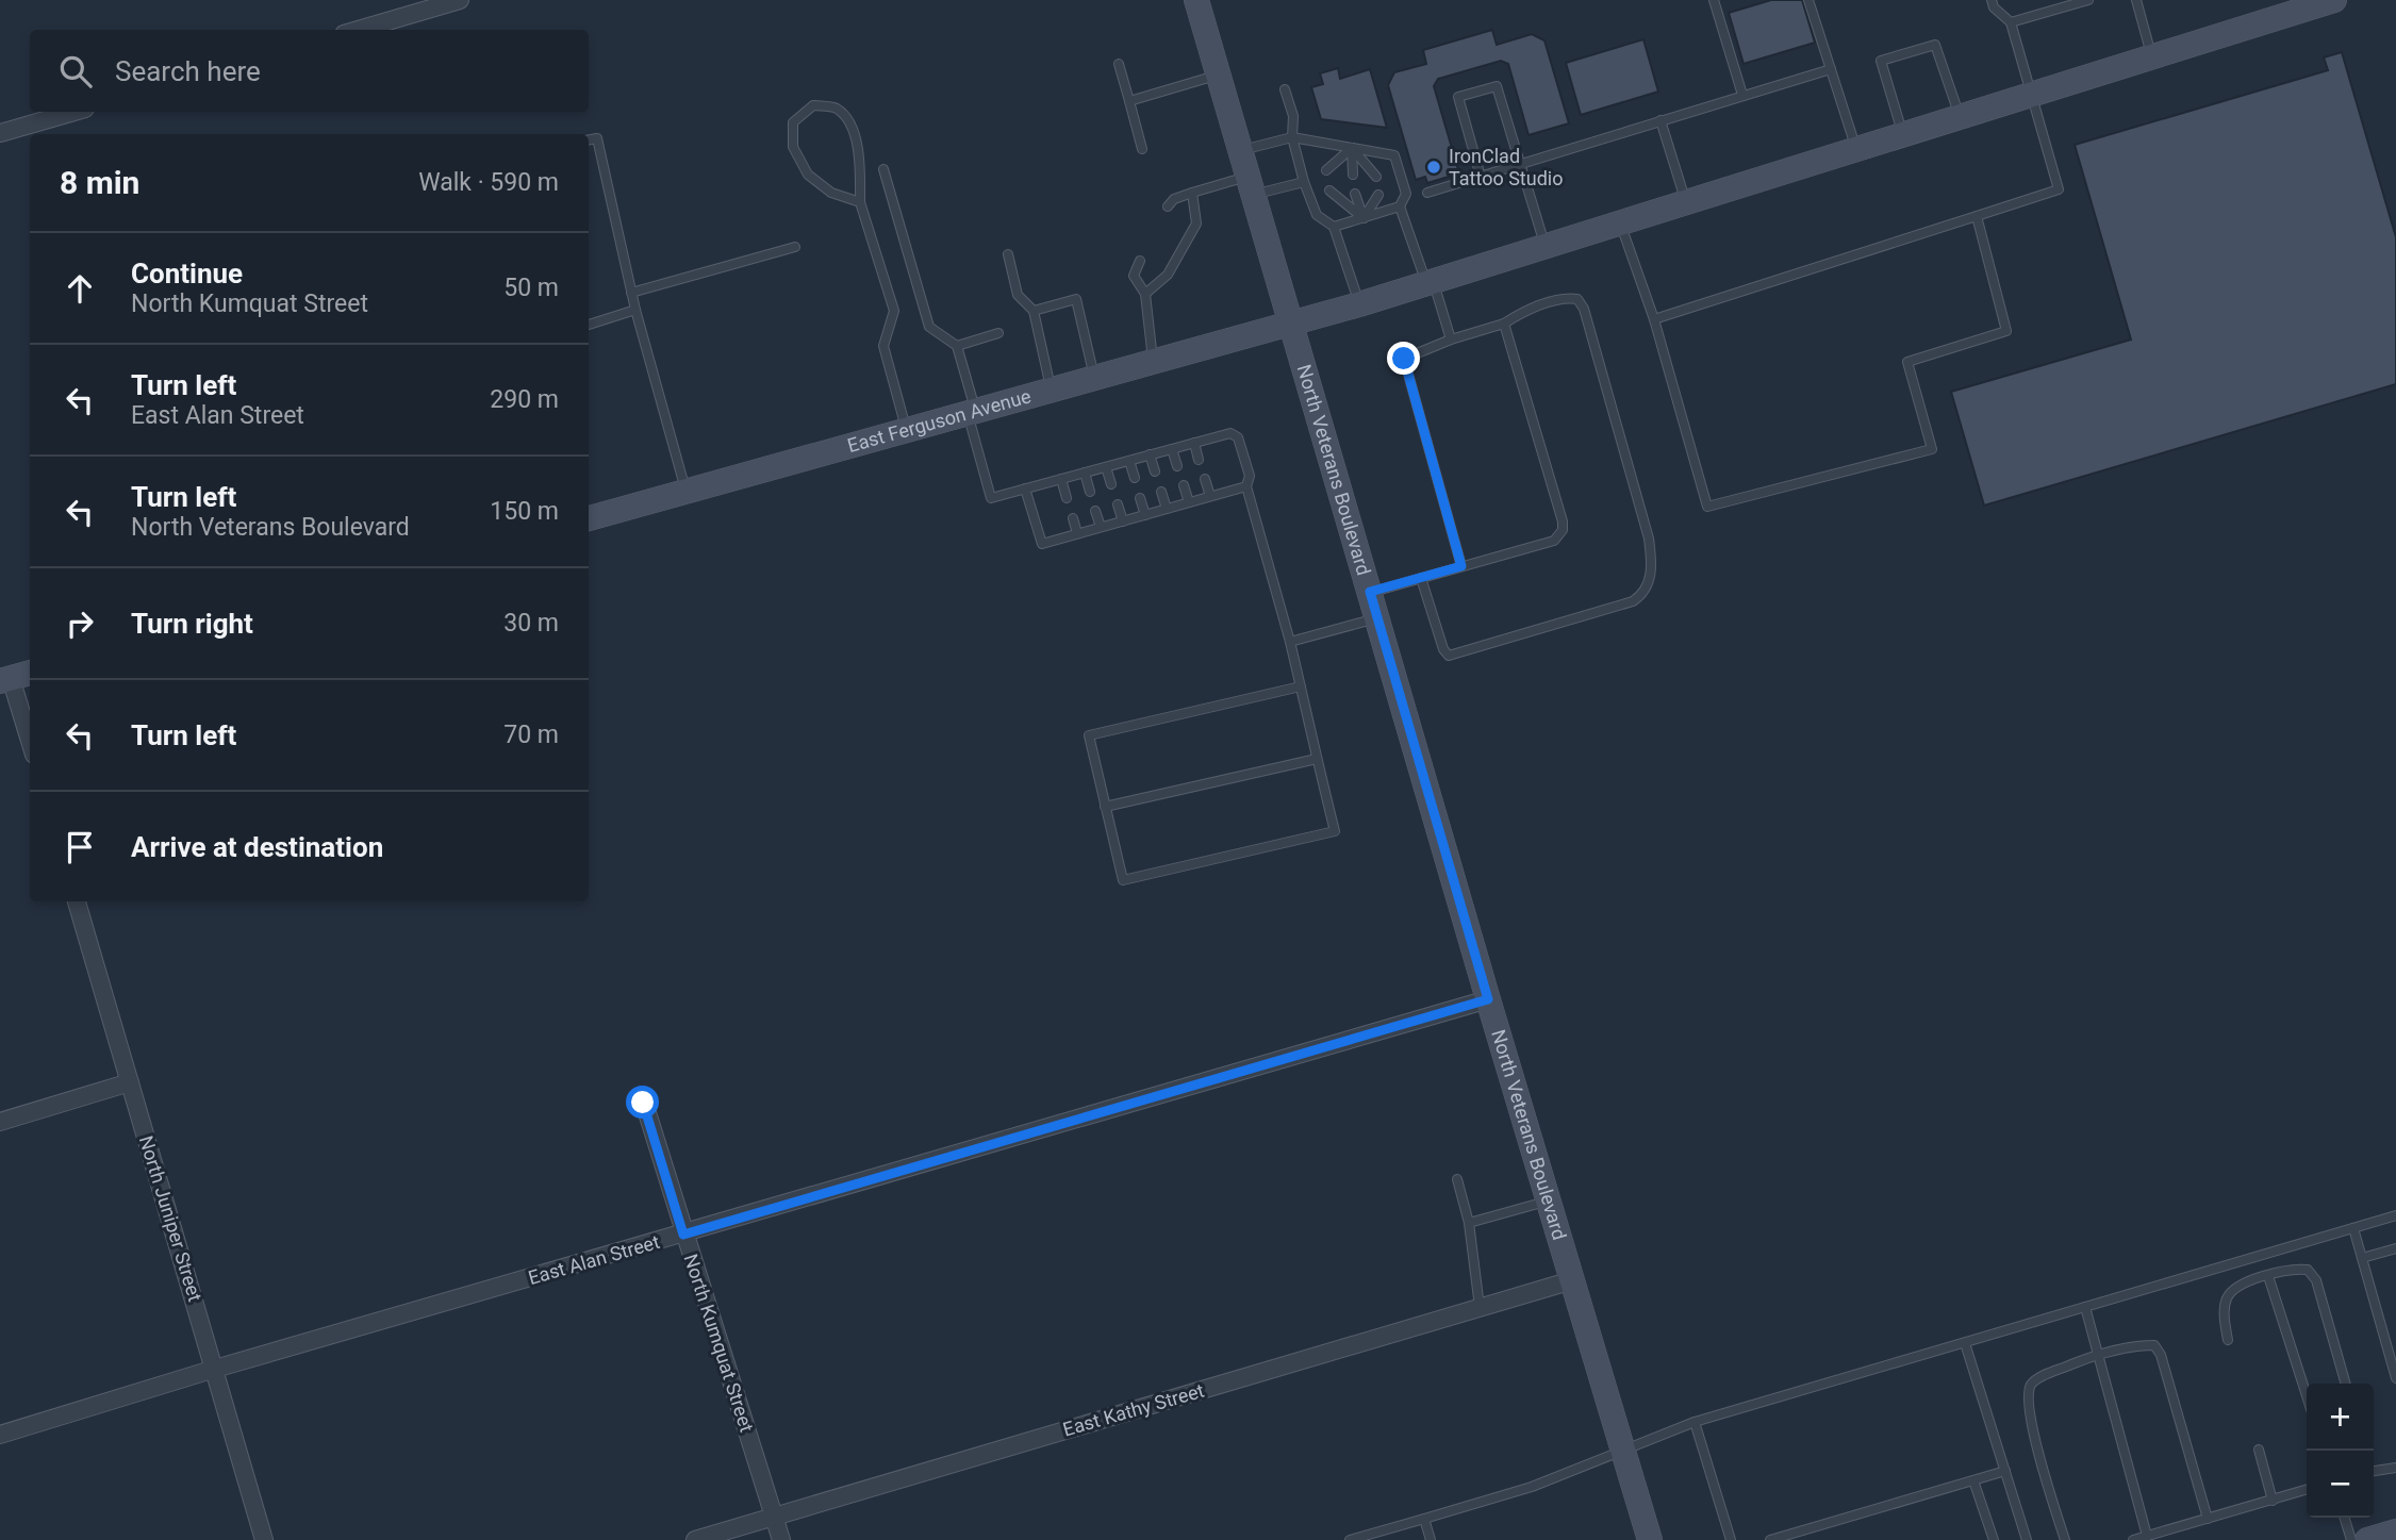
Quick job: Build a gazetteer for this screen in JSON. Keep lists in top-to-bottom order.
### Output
{
  "streets": {
    "main road": ["East Ferguson Avenue", "North Veterans Boulevard"],
    "street": [
      "North Juniper Street",
      "East Alan Street",
      "North Kumquat Street",
      "East Kathy Street"
    ]
  },
  "crossings": [
    ["East Ferguson Avenue", "North Veterans Boulevard"],
    ["North Veterans Boulevard", "East Alan Street"],
    ["North Veterans Boulevard", "East Kathy Street"],
    ["North Juniper Street", "East Alan Street"],
    ["East Alan Street", "North Kumquat Street"],
    ["North Kumquat Street", "East Kathy Street"]
  ],
  "places": ["IronClad Tattoo Studio"],
  "page": {
    "search": "Search here",
    "heading": ["8 min", "Walk · 590 m"],
    "list": [
      ["Continue", "North Kumquat Street", "50 m"],
      ["Turn left", "East Alan Street", "290 m"],
      ["Turn left", "North Veterans Boulevard", "150 m"],
      ["Turn right", "30 m"],
      ["Turn left", "70 m"],
      "Arrive at destination"
    ],
    "map_buttons": ["+", "−"]
  }
}
